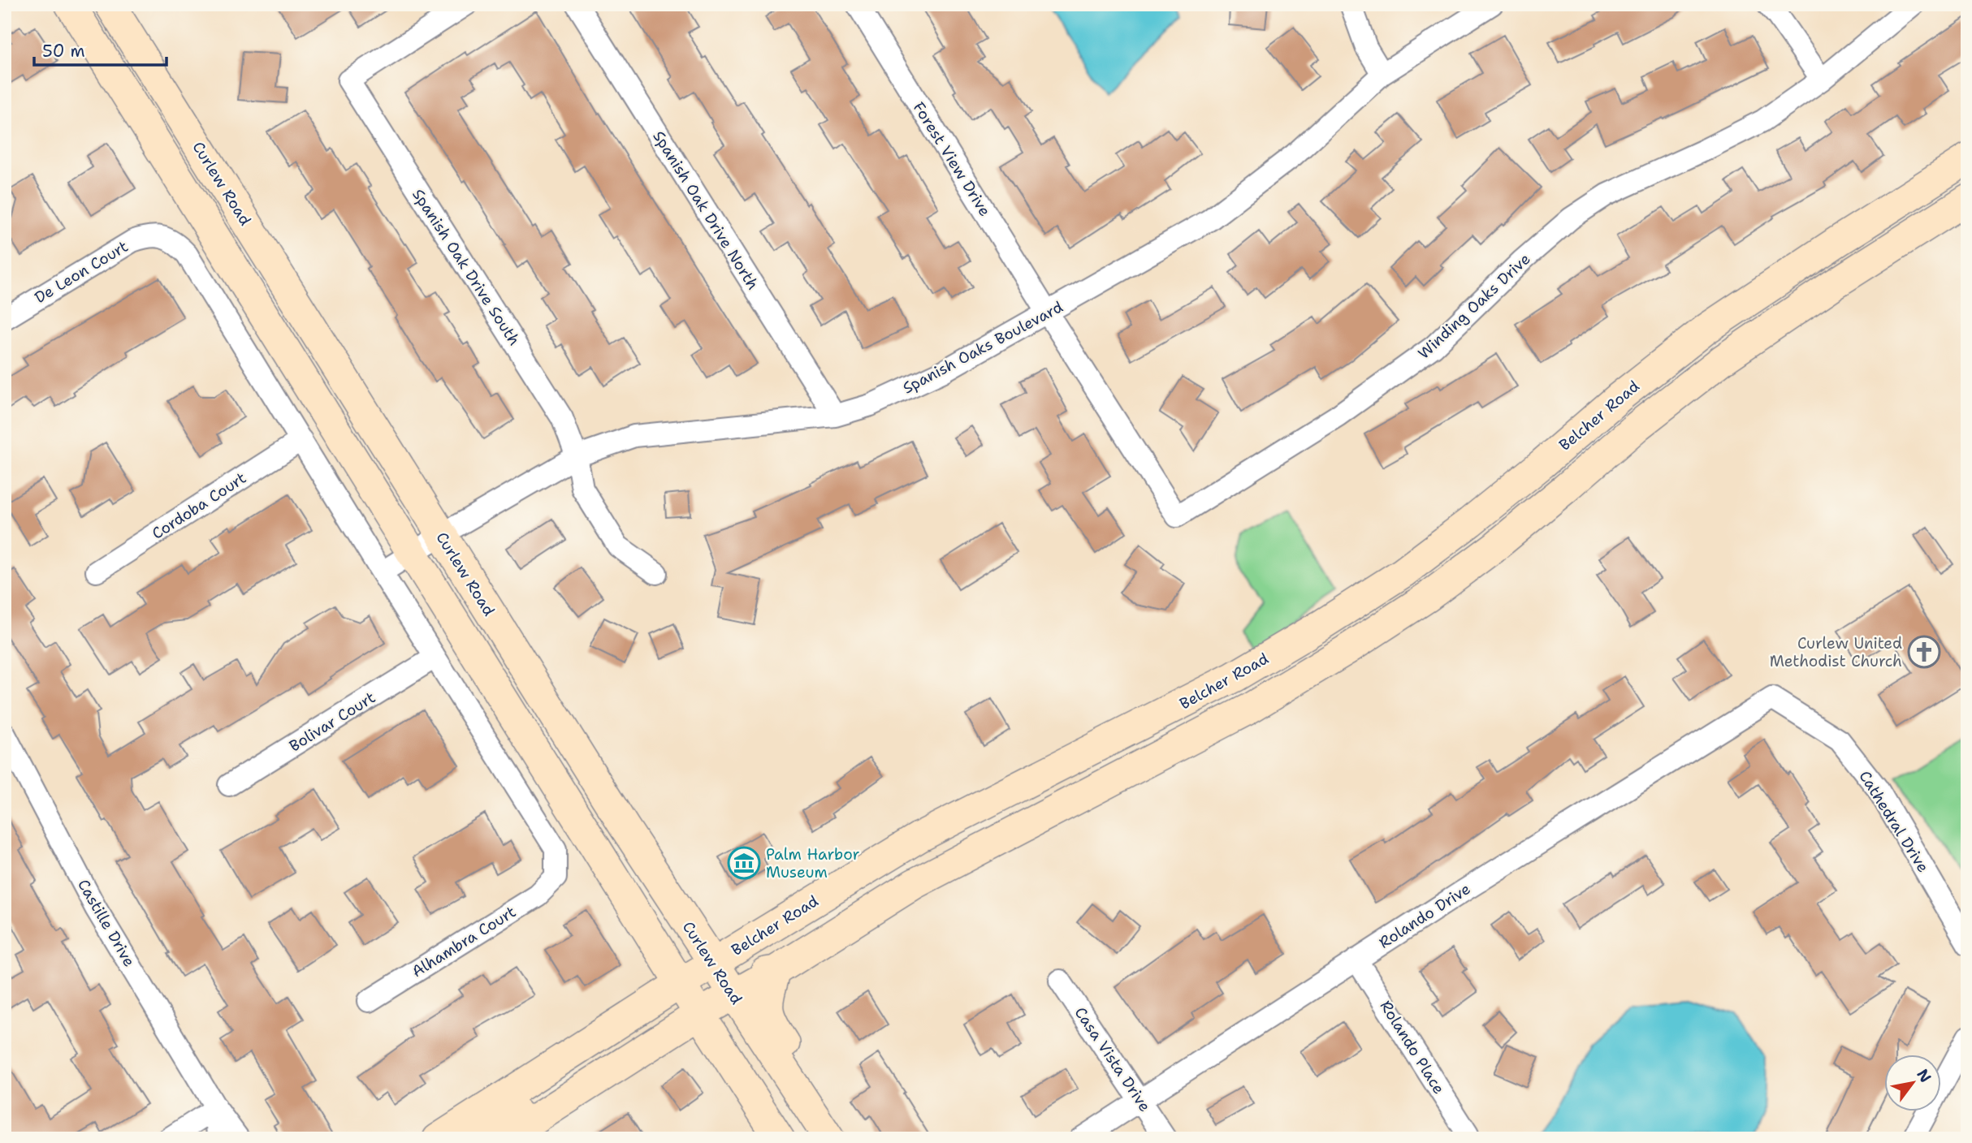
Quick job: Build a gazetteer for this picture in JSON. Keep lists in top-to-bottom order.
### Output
{
  "streets": {
    "main road": ["Curlew Road", "Belcher Road"],
    "street": [
      "Forest View Drive",
      "Spanish Oak Drive North",
      "Spanish Oak Drive South",
      "De Leon Court",
      "Winding Oaks Drive",
      "Spanish Oaks Boulevard",
      "Cordoba Court",
      "Bolivar Court",
      "Cathedral Drive",
      "Rolando Drive",
      "Castille Drive",
      "Alhambra Court",
      "Rolando Place",
      "Casa Vista Drive"
    ]
  },
  "crossings": [
    ["Forest View Drive", "Winding Oaks Drive"],
    ["Forest View Drive", "Spanish Oaks Boulevard"],
    ["Curlew Road", "Spanish Oaks Boulevard"],
    ["Curlew Road", "Belcher Road"],
    ["Spanish Oak Drive North", "Spanish Oaks Boulevard"],
    ["Spanish Oak Drive South", "Spanish Oaks Boulevard"],
    ["De Leon Court", "Cordoba Court"],
    ["Winding Oaks Drive", "Spanish Oaks Boulevard"],
    ["Bolivar Court", "Alhambra Court"],
    ["Cathedral Drive", "Rolando Drive"],
    ["Rolando Drive", "Rolando Place"],
    ["Rolando Drive", "Casa Vista Drive"]
  ],
  "places": {
    "church": ["Curlew United Methodist Church"],
    "museum": ["Palm Harbor Museum"]
  },
  "scale_bar": "50 m",
  "north": "top right"
}
